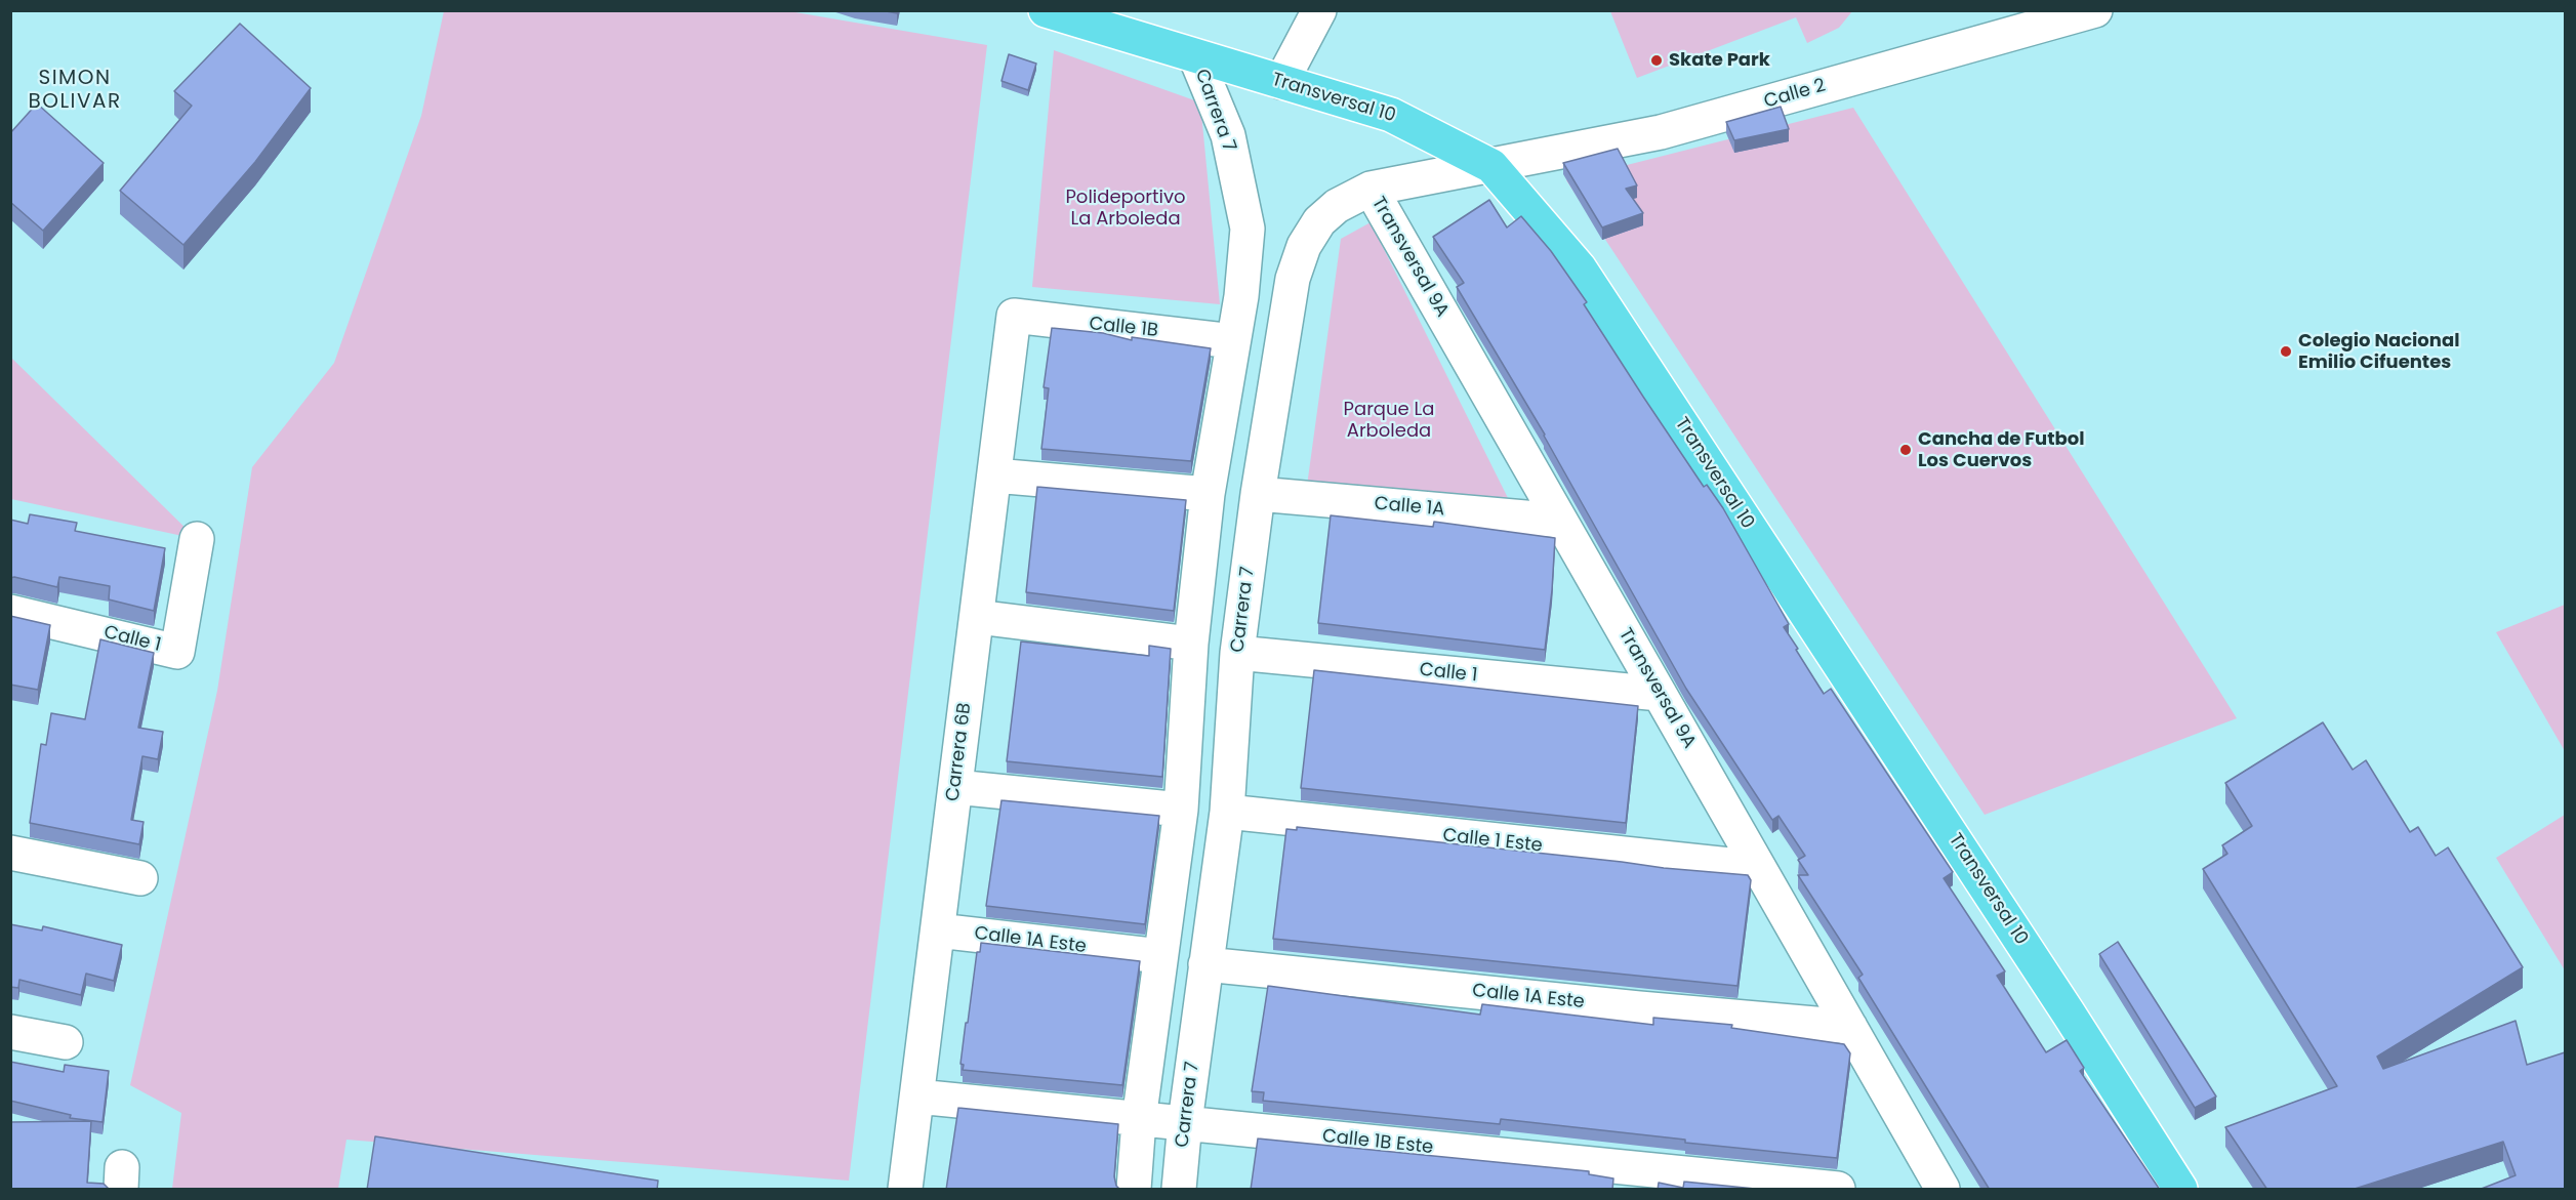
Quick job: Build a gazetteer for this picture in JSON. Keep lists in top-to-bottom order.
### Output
{
  "streets": {
    "main road": ["Transversal 10"],
    "street": [
      "Calle 2",
      "Carrera 7",
      "Transversal 9A",
      "Calle 1B",
      "Calle 1A",
      "Calle 1",
      "Carrera 6B",
      "Calle 1 Este",
      "Calle 1A Este",
      "Calle 1B Este"
    ]
  },
  "crossings": [
    ["Calle 2", "Transversal 10"],
    ["Calle 2", "Carrera 7"],
    ["Transversal 10", "Carrera 7"],
    ["Carrera 7", "Transversal 9A"],
    ["Carrera 7", "Calle 1B"],
    ["Carrera 7", "Calle 1A"],
    ["Carrera 7", "Calle 1"],
    ["Carrera 7", "Calle 1 Este"],
    ["Carrera 7", "Calle 1A Este"],
    ["Carrera 7", "Calle 1B Este"],
    ["Transversal 9A", "Calle 1A"],
    ["Transversal 9A", "Calle 1"],
    ["Transversal 9A", "Calle 1 Este"],
    ["Transversal 9A", "Calle 1A Este"],
    ["Calle 1B", "Carrera 6B"],
    ["Carrera 6B", "Calle 1A Este"],
    ["Carrera 6B", "Calle 1B Este"]
  ],
  "districts": ["SIMON BOLIVAR"],
  "parks": ["Polideportivo La Arboleda", "Parque La Arboleda"],
  "places": ["Skate Park", "Colegio Nacional Emilio Cifuentes", "Cancha de Futbol Los Cuervos"]
}
